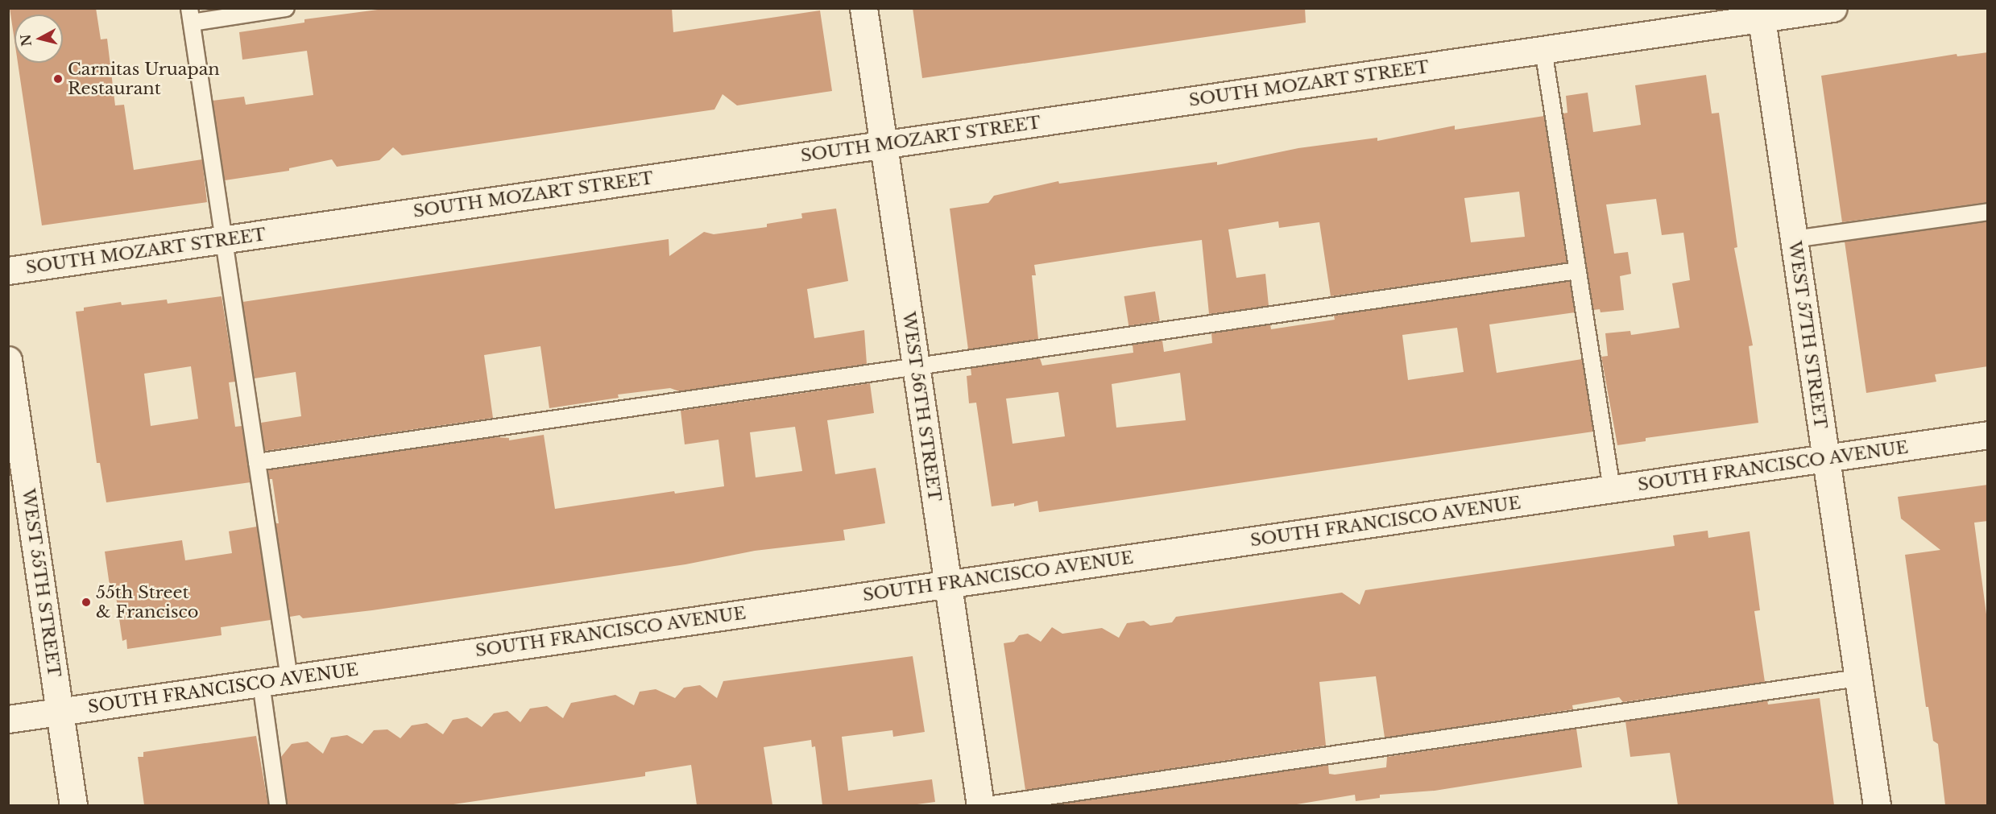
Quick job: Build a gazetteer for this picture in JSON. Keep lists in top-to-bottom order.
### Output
{
  "streets": {
    "street": [
      "SOUTH MOZART STREET",
      "WEST 57TH STREET",
      "WEST 56TH STREET",
      "SOUTH FRANCISCO AVENUE",
      "WEST 55TH STREET"
    ]
  },
  "crossings": [
    ["SOUTH MOZART STREET", "WEST 57TH STREET"],
    ["SOUTH MOZART STREET", "WEST 56TH STREET"],
    ["WEST 57TH STREET", "SOUTH FRANCISCO AVENUE"],
    ["WEST 56TH STREET", "SOUTH FRANCISCO AVENUE"],
    ["SOUTH FRANCISCO AVENUE", "WEST 55TH STREET"]
  ],
  "places": ["Carnitas Uruapan Restaurant", "55th Street & Francisco"],
  "north": "left"
}
